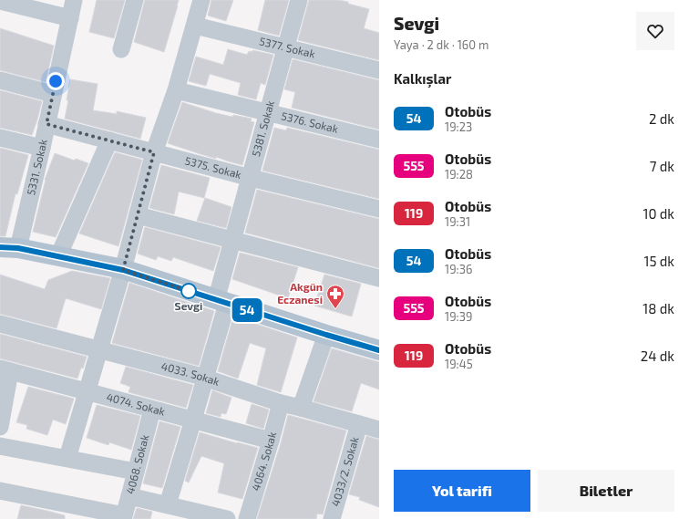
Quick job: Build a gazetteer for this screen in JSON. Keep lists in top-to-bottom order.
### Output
{
  "streets": {
    "street": [
      "5377. Sokak",
      "5376. Sokak",
      "5381. Sokak",
      "5331. Sokak",
      "5375. Sokak",
      "4033. Sokak",
      "4074. Sokak",
      "4064. Sokak",
      "4068. Sokak",
      "4033/2. Sokak"
    ]
  },
  "crossings": [
    ["5377. Sokak", "5381. Sokak"],
    ["5376. Sokak", "5381. Sokak"],
    ["5381. Sokak", "5375. Sokak"],
    ["5381. Sokak", "4033. Sokak"],
    ["5381. Sokak", "4074. Sokak"],
    ["5331. Sokak", "5375. Sokak"],
    ["4033. Sokak", "4064. Sokak"],
    ["4033. Sokak", "4033/2. Sokak"],
    ["4074. Sokak", "4064. Sokak"],
    ["4074. Sokak", "4068. Sokak"]
  ],
  "places": {
    "other": ["Sevgi"],
    "pharmacy": ["Akgün Eczanesi"]
  },
  "lines": ["bus line 54"],
  "page": {
    "on_map": "54",
    "heading": [
      ["Sevgi", "Yaya · 2 dk · 160 m"],
      "Kalkışlar"
    ],
    "list": [
      {
        "mark": "54",
        "name": "Otobüs",
        "note": "19:23",
        "value": "2 dk"
      },
      {
        "mark": "555",
        "name": "Otobüs",
        "note": "19:28",
        "value": "7 dk"
      },
      {
        "mark": "119",
        "name": "Otobüs",
        "note": "19:31",
        "value": "10 dk"
      },
      {
        "mark": "54",
        "name": "Otobüs",
        "note": "19:36",
        "value": "15 dk"
      },
      {
        "mark": "555",
        "name": "Otobüs",
        "note": "19:39",
        "value": "18 dk"
      },
      {
        "mark": "119",
        "name": "Otobüs",
        "note": "19:45",
        "value": "24 dk"
      }
    ],
    "buttons": ["Yol tarifi", "Biletler"]
  }
}
